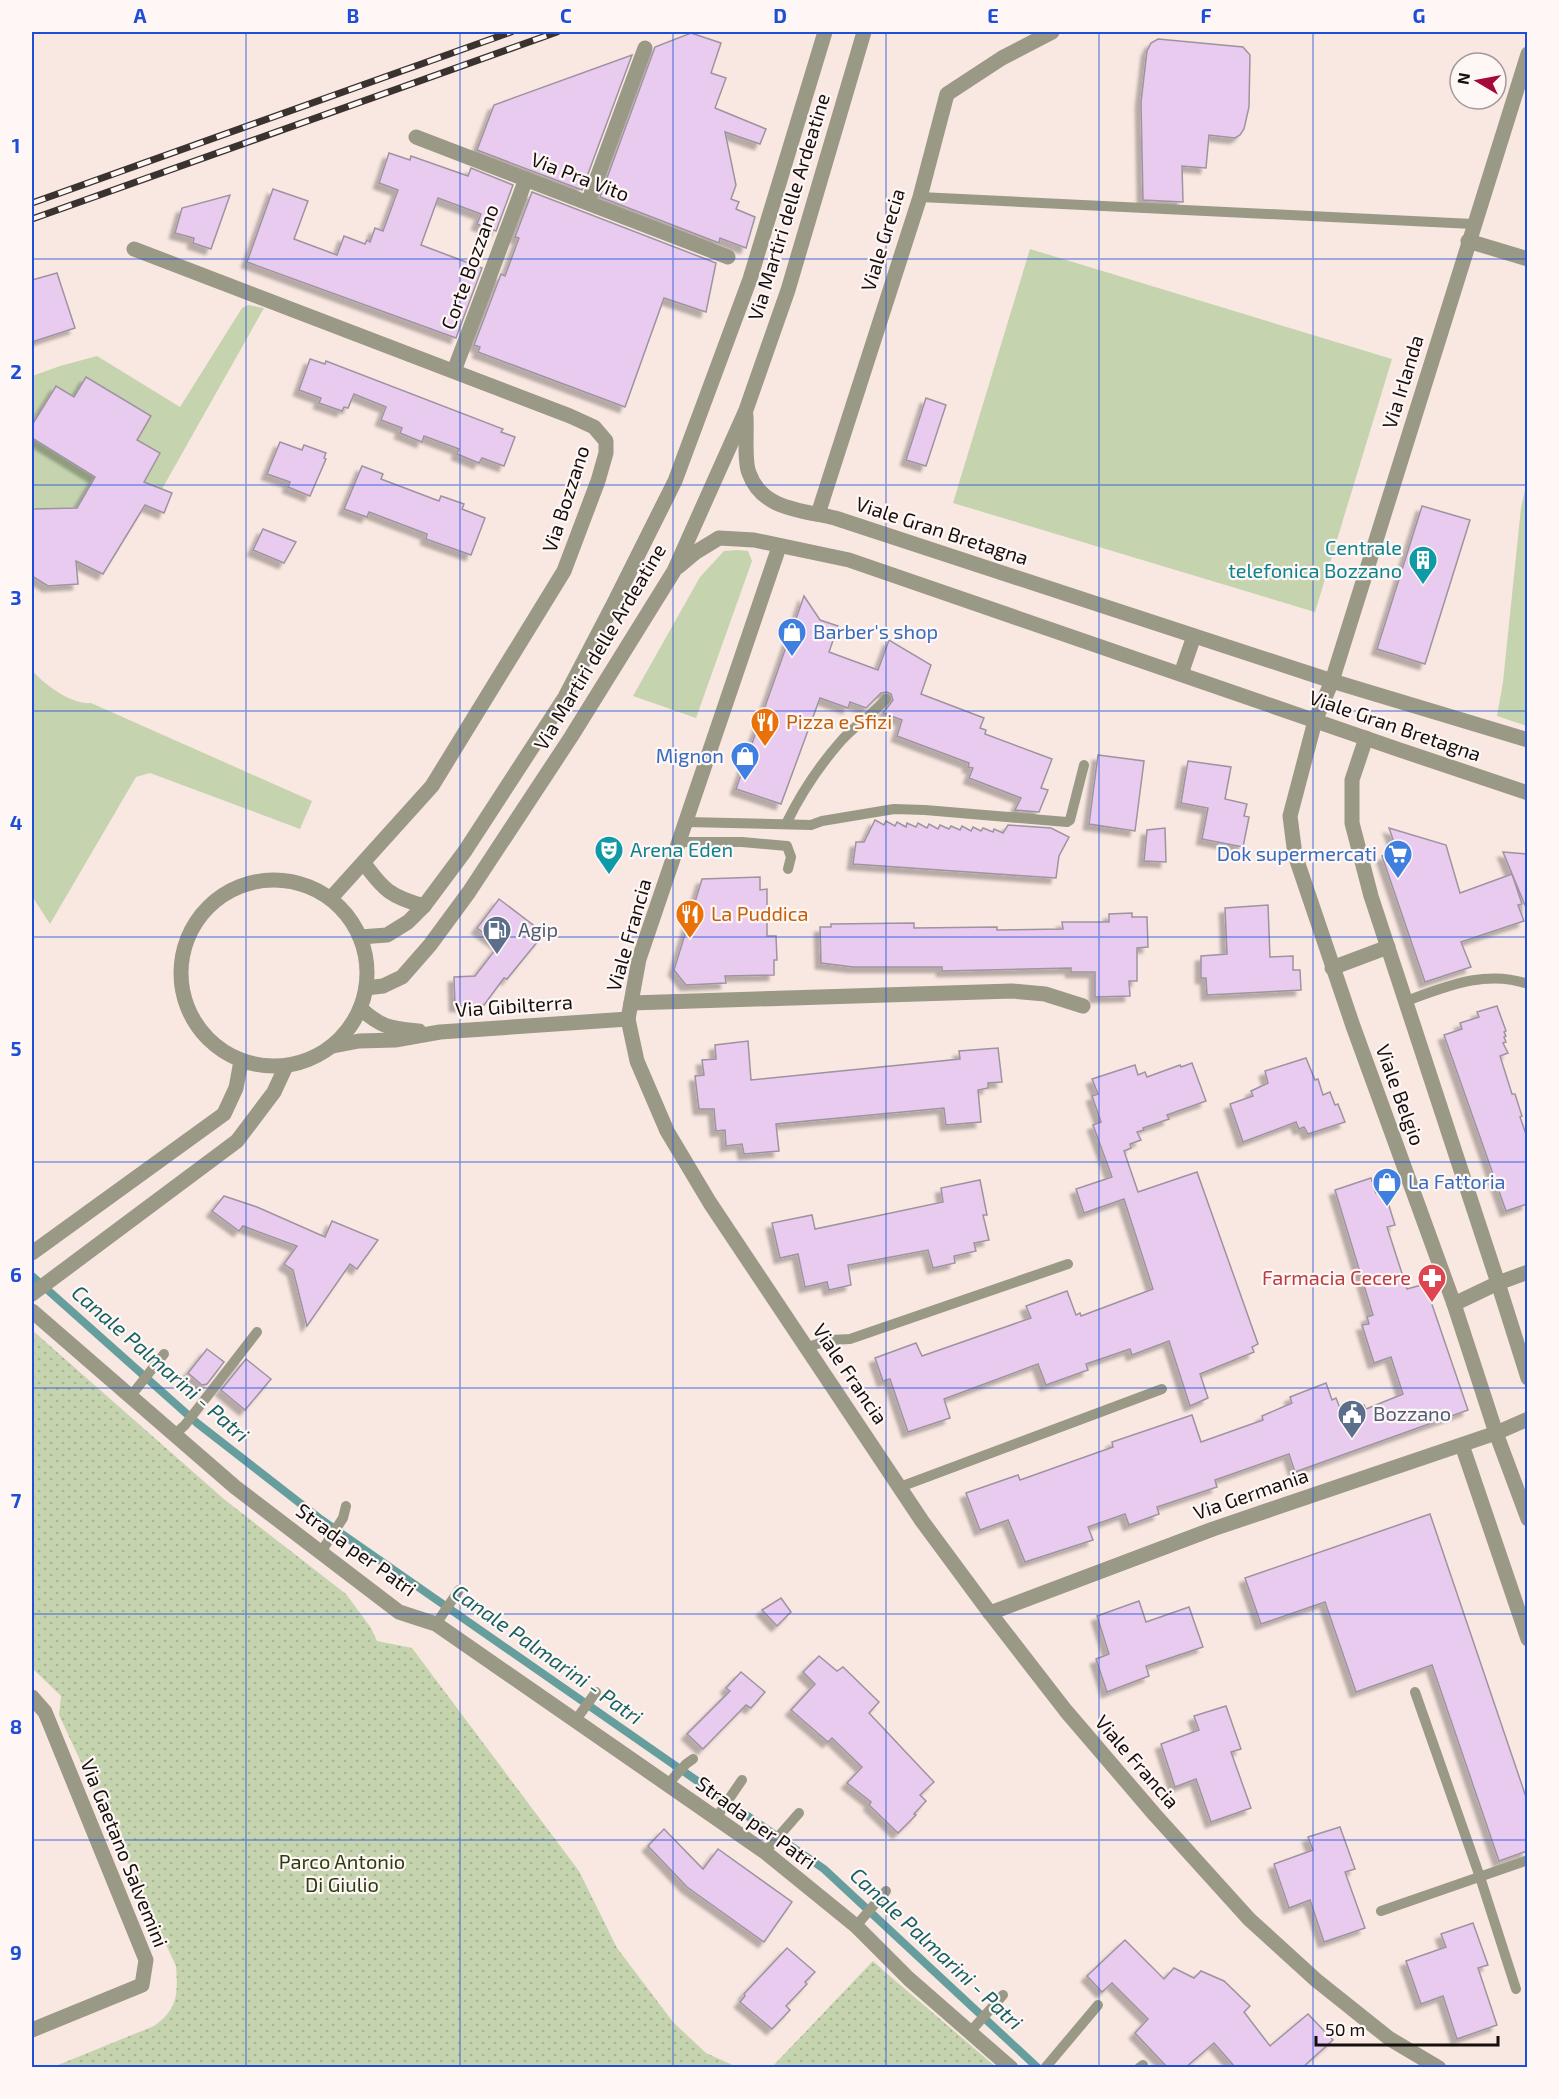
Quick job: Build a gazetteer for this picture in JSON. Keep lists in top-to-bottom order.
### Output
{
  "streets": {
    "street": [
      "Via Pra Vito",
      "Via Martiri delle Ardeatine",
      "Viale Grecia",
      "Corte Bozzano",
      "Via Irlanda",
      "Via Bozzano",
      "Viale Gran Bretagna",
      "Viale Francia",
      "Via Gibilterra",
      "Viale Belgio",
      "Via Germania",
      "Strada per Patri",
      "Via Gaetano Salvemini"
    ]
  },
  "crossings": [
    ["Via Pra Vito", "Corte Bozzano"],
    ["Via Martiri delle Ardeatine", "Via Bozzano"],
    ["Via Martiri delle Ardeatine", "Viale Gran Bretagna"],
    ["Via Martiri delle Ardeatine", "Via Gibilterra"],
    ["Viale Grecia", "Viale Gran Bretagna"],
    ["Corte Bozzano", "Via Bozzano"],
    ["Via Irlanda", "Viale Gran Bretagna"],
    ["Via Irlanda", "Viale Belgio"],
    ["Via Bozzano", "Via Gibilterra"],
    ["Viale Gran Bretagna", "Viale Francia"],
    ["Viale Gran Bretagna", "Viale Belgio"],
    ["Viale Francia", "Via Gibilterra"],
    ["Viale Francia", "Via Germania"],
    ["Viale Belgio", "Via Germania"]
  ],
  "water": ["Canale Palmarini - Patri"],
  "parks": ["Parco Antonio Di Giulio"],
  "places": {
    "building": ["Centrale telefonica Bozzano"],
    "shop": ["Barber's shop", "Mignon", "La Fattoria"],
    "restaurant": ["Pizza e Sfizi", "La Puddica"],
    "theatre": ["Arena Eden"],
    "supermarket": ["Dok supermercati"],
    "fuel station": ["Agip"],
    "pharmacy": ["Farmacia Cecere"],
    "public building": ["Bozzano"]
  },
  "scale_bar": "50 m",
  "north": "left",
  "grid": {
    "columns": [
      "A",
      "B",
      "C",
      "D",
      "E",
      "F",
      "G"
    ],
    "rows": [
      "1",
      "2",
      "3",
      "4",
      "5",
      "6",
      "7",
      "8",
      "9"
    ]
  }
}
